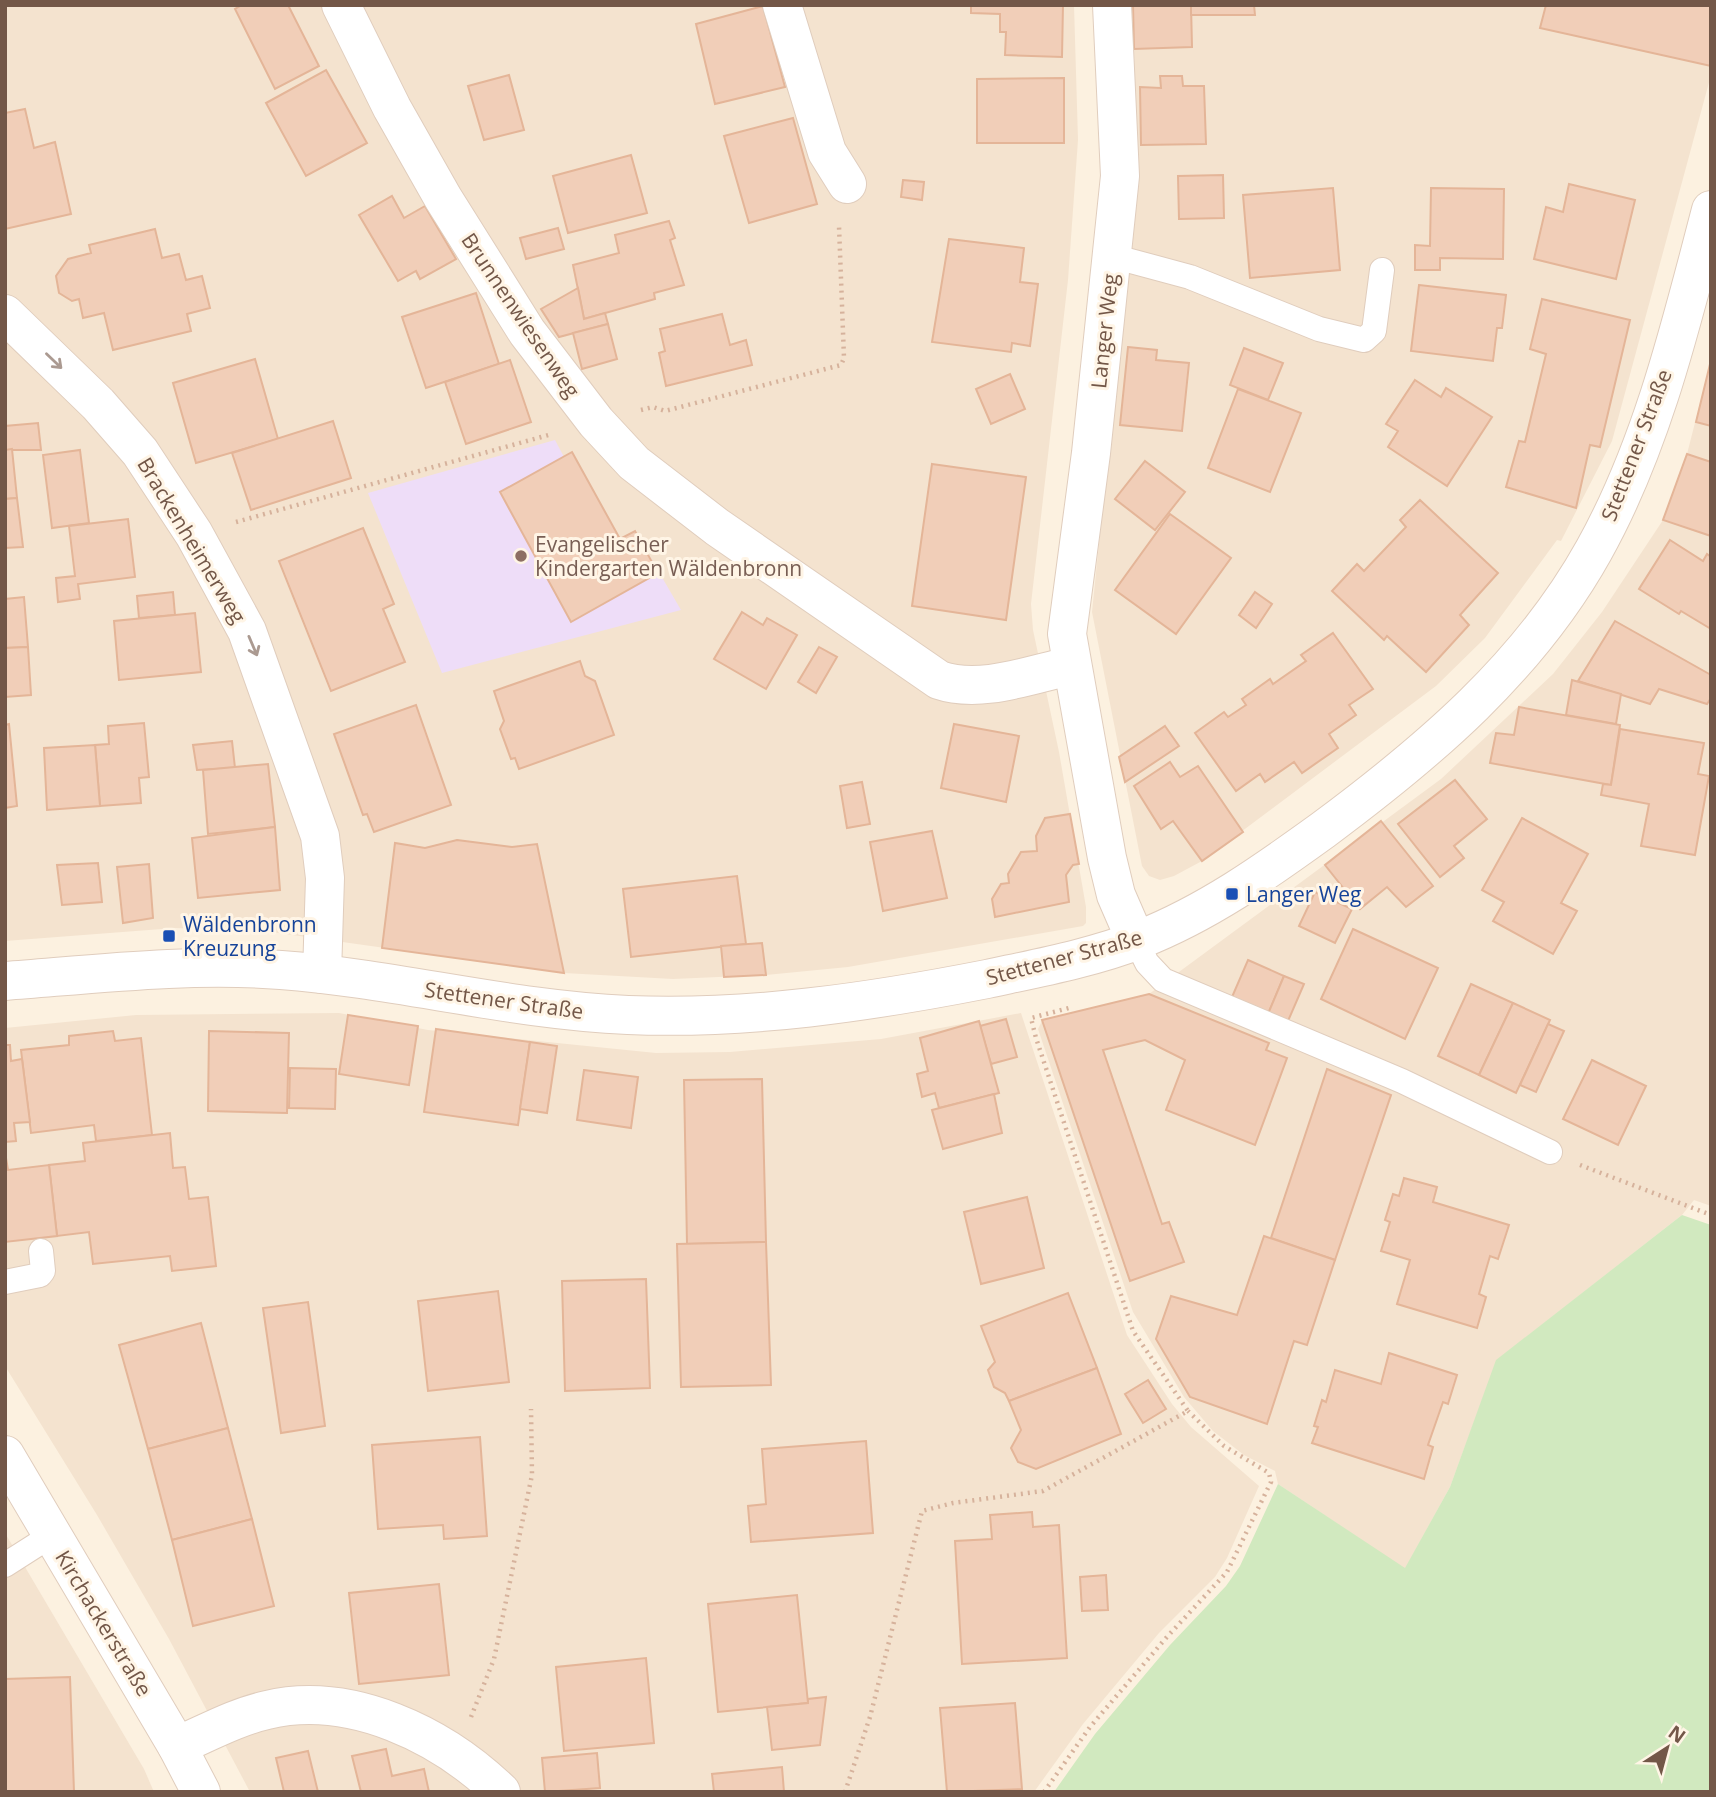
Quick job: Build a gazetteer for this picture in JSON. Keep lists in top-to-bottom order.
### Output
{
  "streets": {
    "street": [
      "Brunnenwiesenweg",
      "Langer Weg",
      "Stettener Straße",
      "Brackenheimerweg",
      "Kirchackerstraße"
    ]
  },
  "crossings": [
    ["Brunnenwiesenweg", "Langer Weg"],
    ["Langer Weg", "Stettener Straße"],
    ["Stettener Straße", "Brackenheimerweg"]
  ],
  "one_way": ["Brackenheimerweg"],
  "places": {
    "other": ["Evangelischer Kindergarten Wäldenbronn"],
    "transit": ["Langer Weg", "Wäldenbronn Kreuzung"]
  },
  "north": "top right"
}
